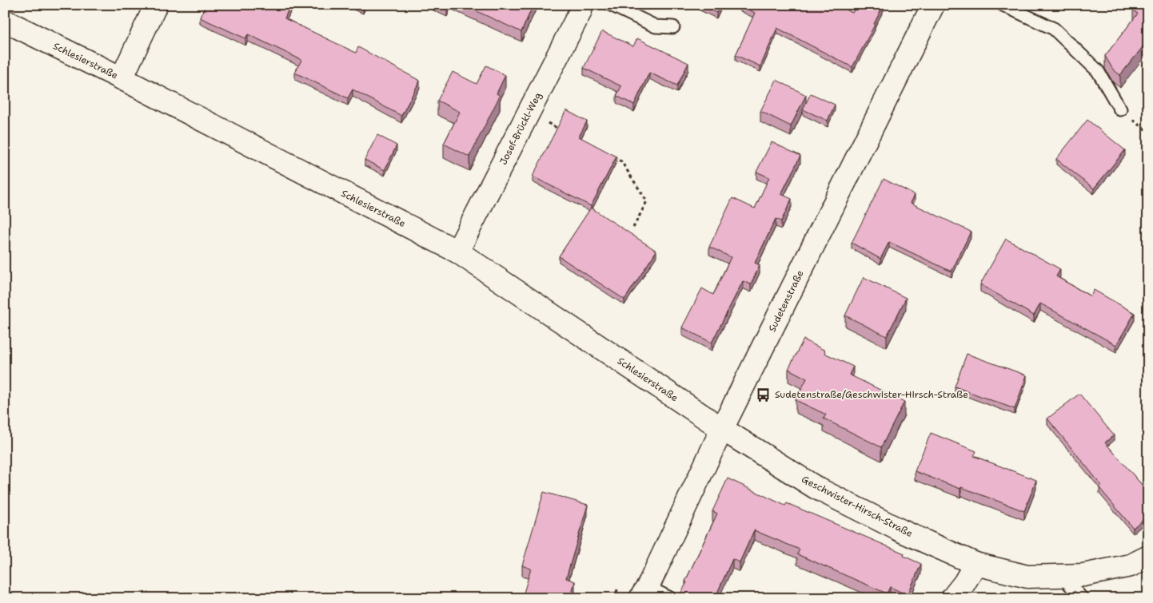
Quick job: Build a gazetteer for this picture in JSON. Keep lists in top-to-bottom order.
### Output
{
  "streets": {
    "street": [
      "Schlesierstraße",
      "Josef-Brückl-Weg",
      "Sudetenstraße",
      "Geschwister-Hirsch-Straße"
    ]
  },
  "crossings": [
    ["Schlesierstraße", "Josef-Brückl-Weg"],
    ["Schlesierstraße", "Sudetenstraße"],
    ["Schlesierstraße", "Geschwister-Hirsch-Straße"],
    ["Sudetenstraße", "Geschwister-Hirsch-Straße"]
  ],
  "places": {
    "bus stop": ["Sudetenstraße/Geschwister-Hirsch-Straße"]
  }
}
